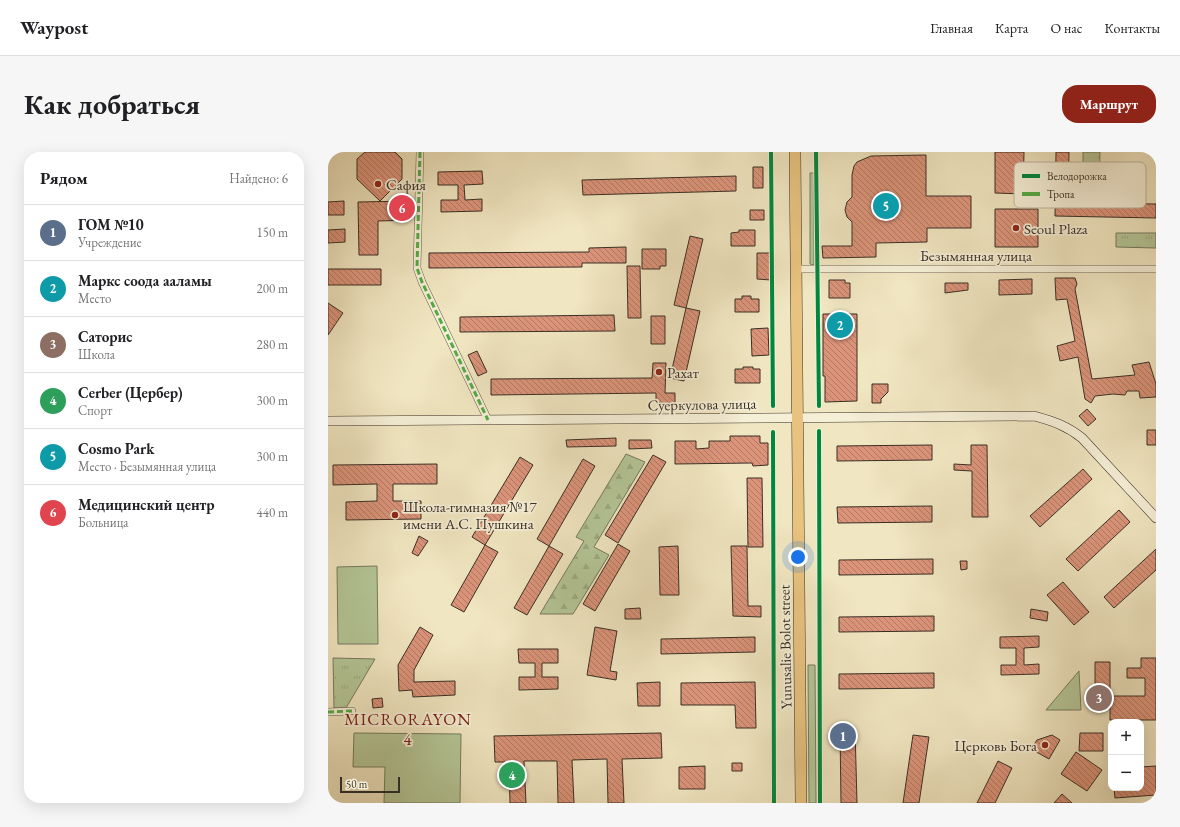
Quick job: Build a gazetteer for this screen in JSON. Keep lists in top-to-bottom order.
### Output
{
  "streets": {
    "main road": ["Суеркулова улица", "Yunusalie Bolot street"],
    "street": ["Безымянная улица"]
  },
  "crossings": [
    ["Безымянная улица", "Yunusalie Bolot street"],
    ["Суеркулова улица", "Yunusalie Bolot street"]
  ],
  "districts": ["MICRORAYON 4"],
  "places": [
    "Сафия",
    "Seoul Plaza",
    "Рахат",
    "Школа-гимназия №17 имени А.С. Пушкина",
    "Церковь Бога"
  ],
  "legend": ["Велодорожка", "Тропа"],
  "scale_bar": "50 m",
  "page": {
    "header": "Waypost",
    "nav": [
      "Главная",
      "Карта",
      "О нас",
      "Контакты"
    ],
    "buttons": "Маршрут",
    "title": "Как добраться",
    "heading": ["Рядом", "Найдено: 6"],
    "pins": [
      "5",
      "6",
      "2",
      "3",
      "1",
      "4"
    ],
    "list": [
      {
        "mark": "1",
        "name": "ГОМ №10",
        "note": "Учреждение",
        "value": "150 m"
      },
      {
        "mark": "2",
        "name": "Маркс соода ааламы",
        "note": "Место",
        "value": "200 m"
      },
      {
        "mark": "3",
        "name": "Саторис",
        "note": "Школа",
        "value": "280 m"
      },
      {
        "mark": "4",
        "name": "Cerber (Цербер)",
        "note": "Спорт",
        "value": "300 m"
      },
      {
        "mark": "5",
        "name": "Cosmo Park",
        "note": "Место · Безымянная улица",
        "value": "300 m"
      },
      {
        "mark": "6",
        "name": "Медицинский центр",
        "note": "Больница",
        "value": "440 m"
      }
    ],
    "map_buttons": ["+", "−"],
    "scale": "50 m"
  }
}
